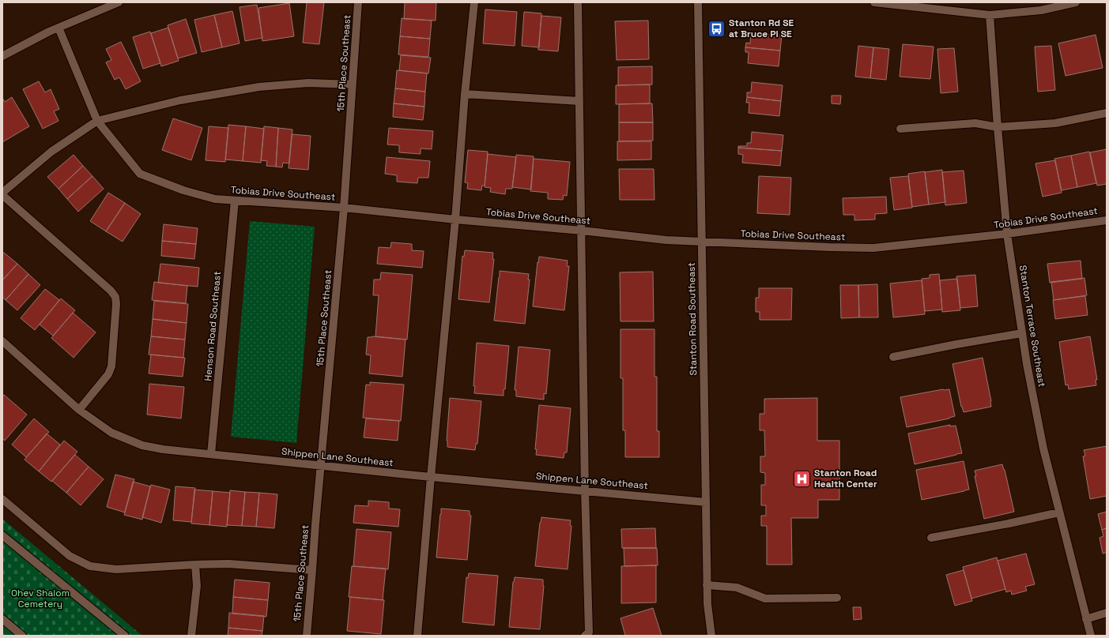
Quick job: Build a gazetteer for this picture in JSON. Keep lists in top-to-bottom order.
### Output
{
  "streets": {
    "street": [
      "15th Place Southeast",
      "Tobias Drive Southeast",
      "Stanton Road Southeast",
      "Henson Road Southeast",
      "Stanton Terrace Southeast",
      "Shippen Lane Southeast"
    ]
  },
  "crossings": [
    ["15th Place Southeast", "Tobias Drive Southeast"],
    ["15th Place Southeast", "Shippen Lane Southeast"],
    ["Tobias Drive Southeast", "Stanton Road Southeast"],
    ["Tobias Drive Southeast", "Henson Road Southeast"],
    ["Tobias Drive Southeast", "Stanton Terrace Southeast"],
    ["Stanton Road Southeast", "Shippen Lane Southeast"],
    ["Henson Road Southeast", "Shippen Lane Southeast"]
  ],
  "parks": ["Ohev Shalom Cemetery"],
  "places": {
    "bus stop": ["Stanton Rd SE at Bruce Pl SE"],
    "hospital": ["Stanton Road Health Center"]
  }
}
